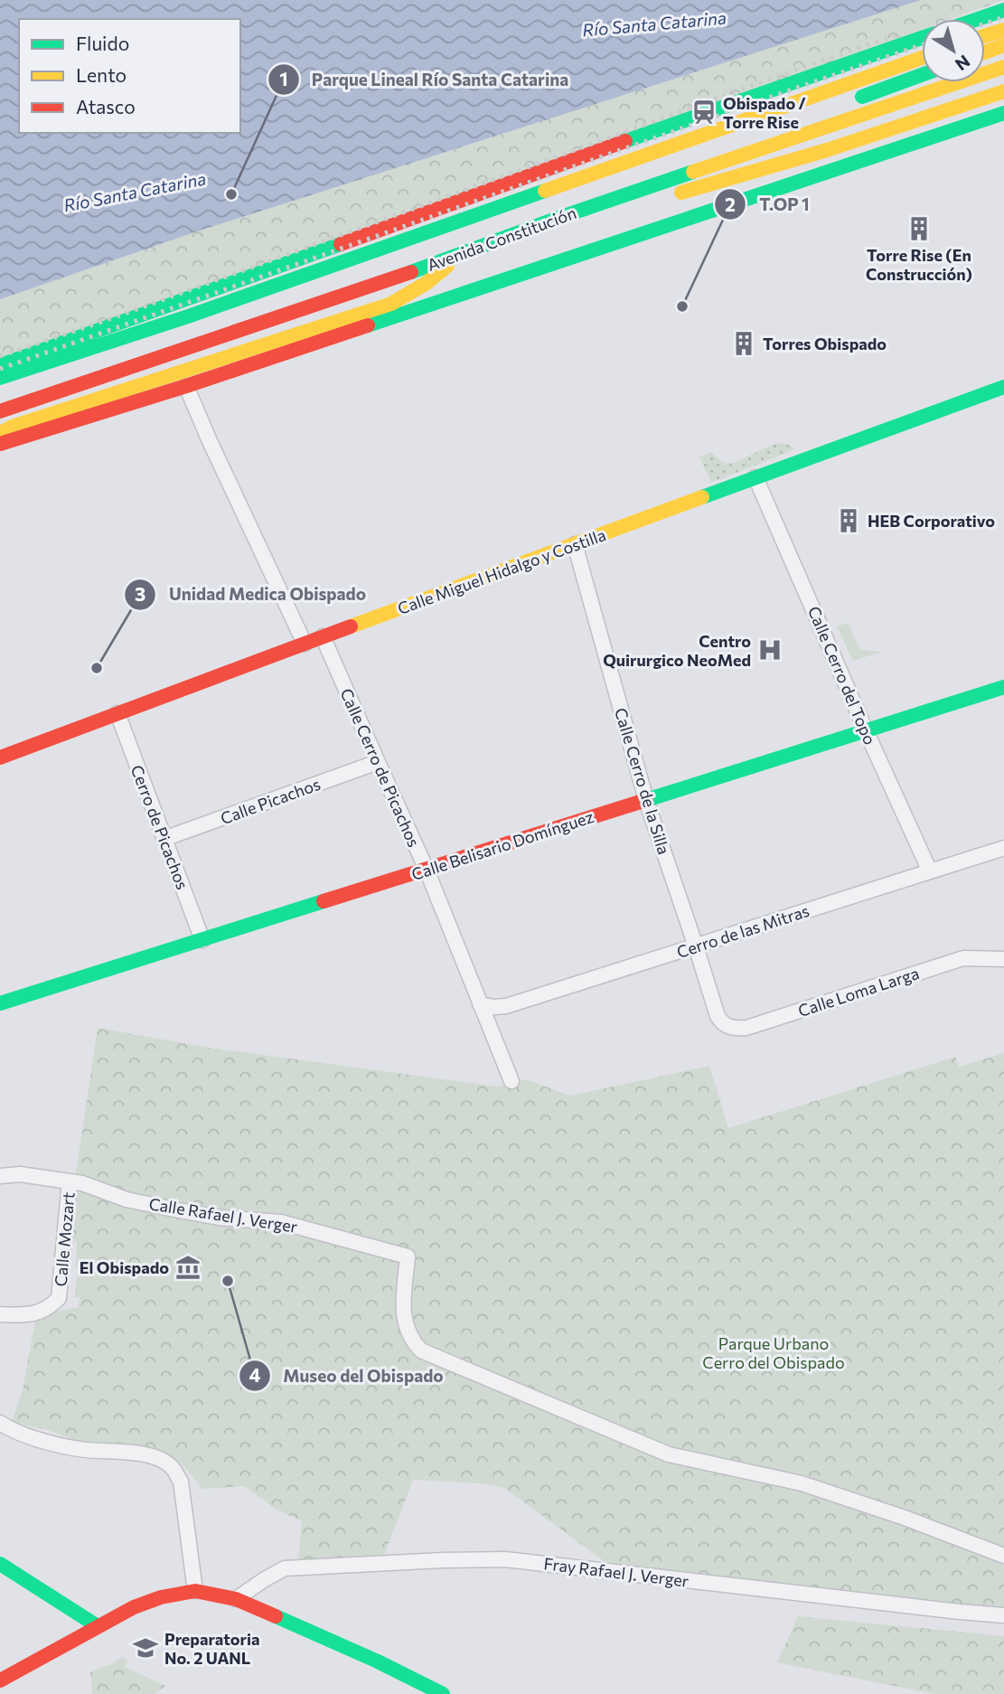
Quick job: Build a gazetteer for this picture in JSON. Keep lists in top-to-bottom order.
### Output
{
  "streets": {
    "main road": ["Avenida Constitución", "Calle Miguel Hidalgo y Costilla", "Calle Belisario Domínguez"],
    "street": [
      "Calle Cerro del Topo",
      "Calle Cerro de Picachos",
      "Calle Cerro de la Silla",
      "Calle Picachos",
      "Cerro de Picachos",
      "Cerro de las Mitras",
      "Calle Loma Larga",
      "Calle Rafael J. Verger",
      "Calle Mozart",
      "Fray Rafael J. Verger"
    ]
  },
  "crossings": [
    ["Calle Miguel Hidalgo y Costilla", "Calle Cerro del Topo"],
    ["Calle Miguel Hidalgo y Costilla", "Calle Cerro de Picachos"],
    ["Calle Miguel Hidalgo y Costilla", "Calle Cerro de la Silla"],
    ["Calle Miguel Hidalgo y Costilla", "Cerro de Picachos"],
    ["Calle Cerro del Topo", "Calle Belisario Domínguez"],
    ["Calle Cerro del Topo", "Cerro de las Mitras"],
    ["Calle Cerro de Picachos", "Calle Picachos"],
    ["Calle Cerro de Picachos", "Calle Belisario Domínguez"],
    ["Calle Cerro de Picachos", "Cerro de las Mitras"],
    ["Calle Cerro de la Silla", "Calle Belisario Domínguez"],
    ["Calle Cerro de la Silla", "Cerro de las Mitras"],
    ["Calle Cerro de la Silla", "Calle Loma Larga"],
    ["Calle Picachos", "Cerro de Picachos"],
    ["Cerro de Picachos", "Calle Belisario Domínguez"],
    ["Calle Rafael J. Verger", "Calle Mozart"]
  ],
  "water": ["Río Santa Catarina"],
  "parks": ["Parque Urbano Cerro del Obispado"],
  "places": {
    "station": ["Obispado / Torre Rise"],
    "other": [
      "Parque Lineal Río Santa Catarina",
      "T.OP 1",
      "Unidad Medica Obispado",
      "Museo del Obispado"
    ],
    "building": ["Torre Rise (En Construcción)", "Torres Obispado", "HEB Corporativo"],
    "hospital": ["Centro Quirurgico NeoMed"],
    "museum": ["El Obispado"],
    "school or university": ["Preparatoria No. 2 UANL"]
  },
  "legend": ["Fluido", "Lento", "Atasco"],
  "north": "bottom right"
}
